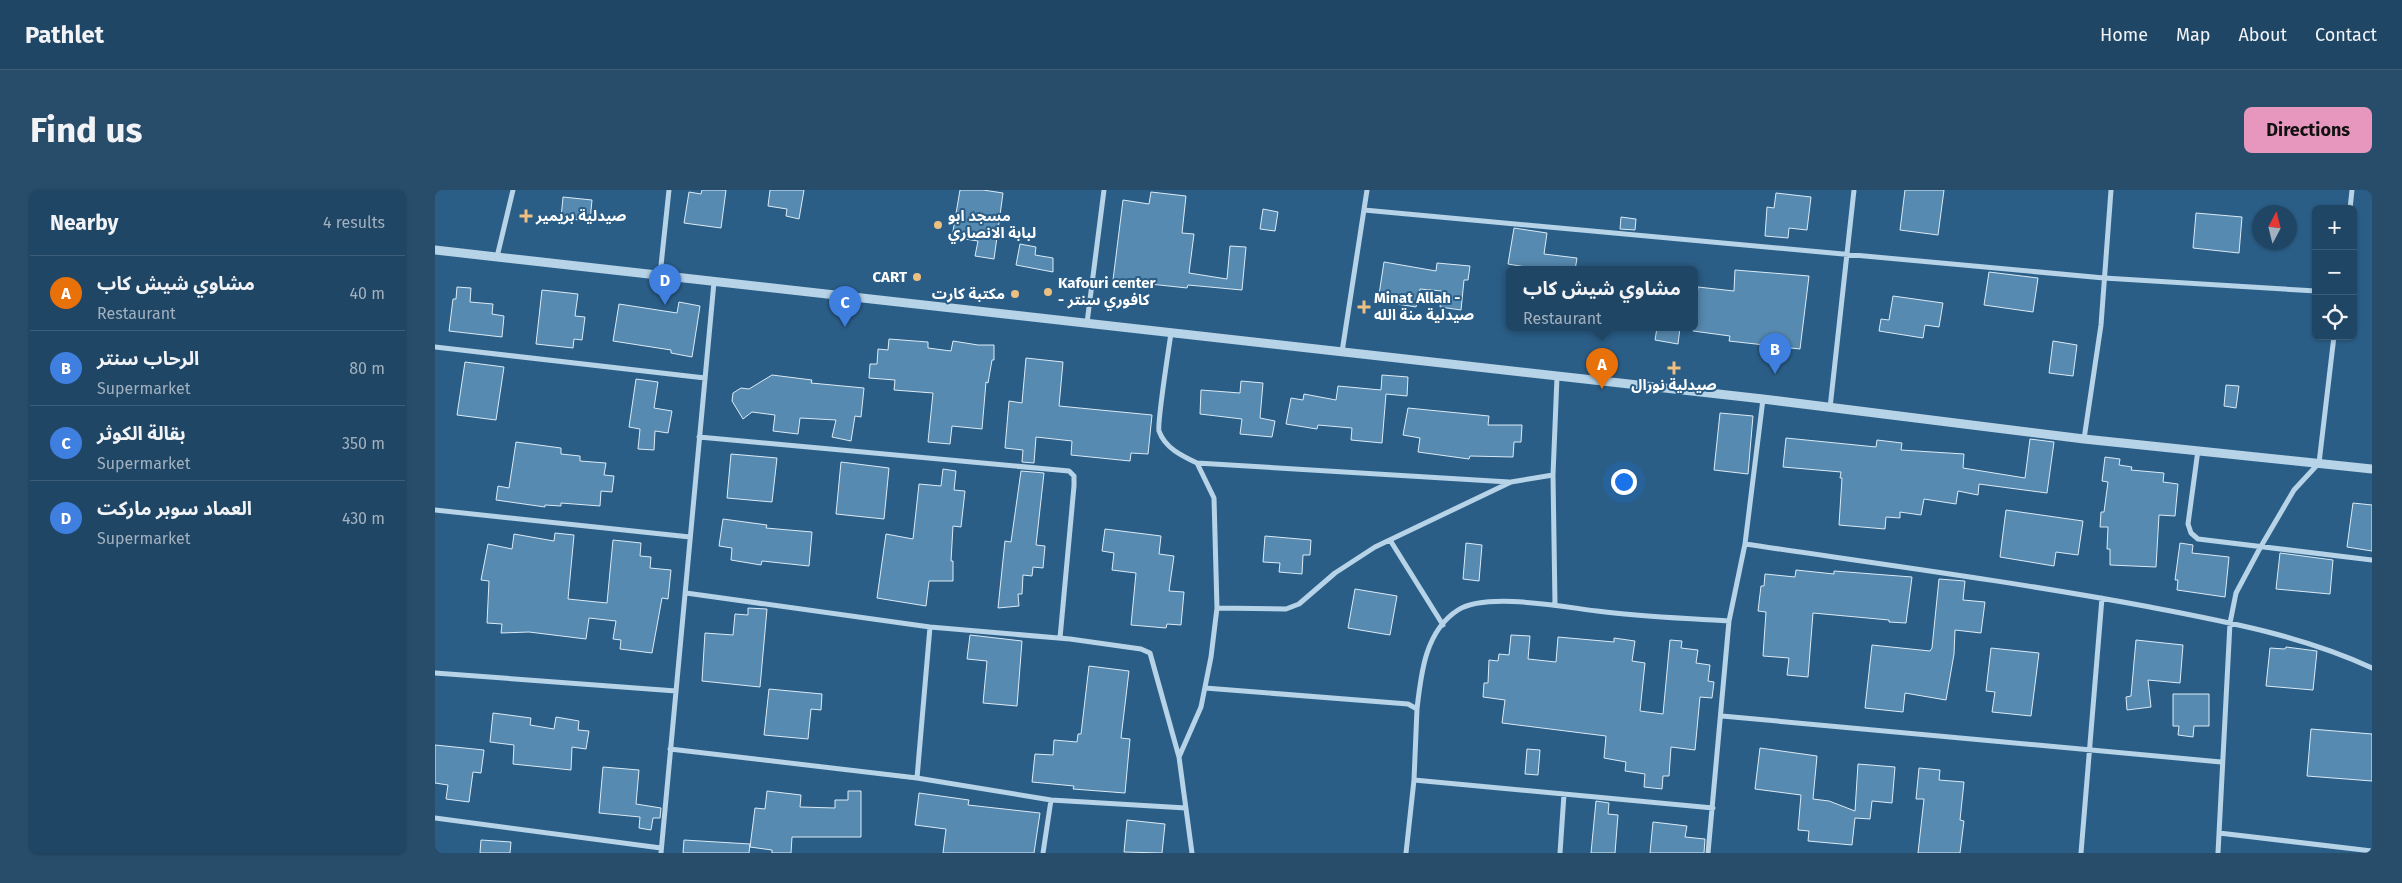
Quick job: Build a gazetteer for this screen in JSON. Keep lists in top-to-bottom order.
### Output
{
  "places": {
    "health": ["صيدلية بريمير", "Minat Allah - صيدلية منة الله", "صيدلية نورال"],
    "other": [
      "مسجد ابو لبابة الانصاري",
      "CART",
      "Kafouri center - كافوري سنتر",
      "مكتبة كارت"
    ]
  },
  "north": "top",
  "page": {
    "header": "Pathlet",
    "nav": [
      "Home",
      "Map",
      "About",
      "Contact"
    ],
    "buttons": "Directions",
    "title": "Find us",
    "heading": ["Nearby", "4 results"],
    "map_buttons": ["+", "−"],
    "list": [
      {
        "mark": "A",
        "name": "مشاوي شيش كاب",
        "note": "Restaurant",
        "value": "40 m"
      },
      {
        "mark": "B",
        "name": "الرحاب سنتر",
        "note": "Supermarket",
        "value": "80 m"
      },
      {
        "mark": "C",
        "name": "بقالة الكوثر",
        "note": "Supermarket",
        "value": "350 m"
      },
      {
        "mark": "D",
        "name": "العماد سوبر ماركت",
        "note": "Supermarket",
        "value": "430 m"
      }
    ],
    "pins": [
      "D",
      "C",
      "B",
      "A"
    ],
    "popup": ["مشاوي شيش كاب", "Restaurant"]
  }
}
